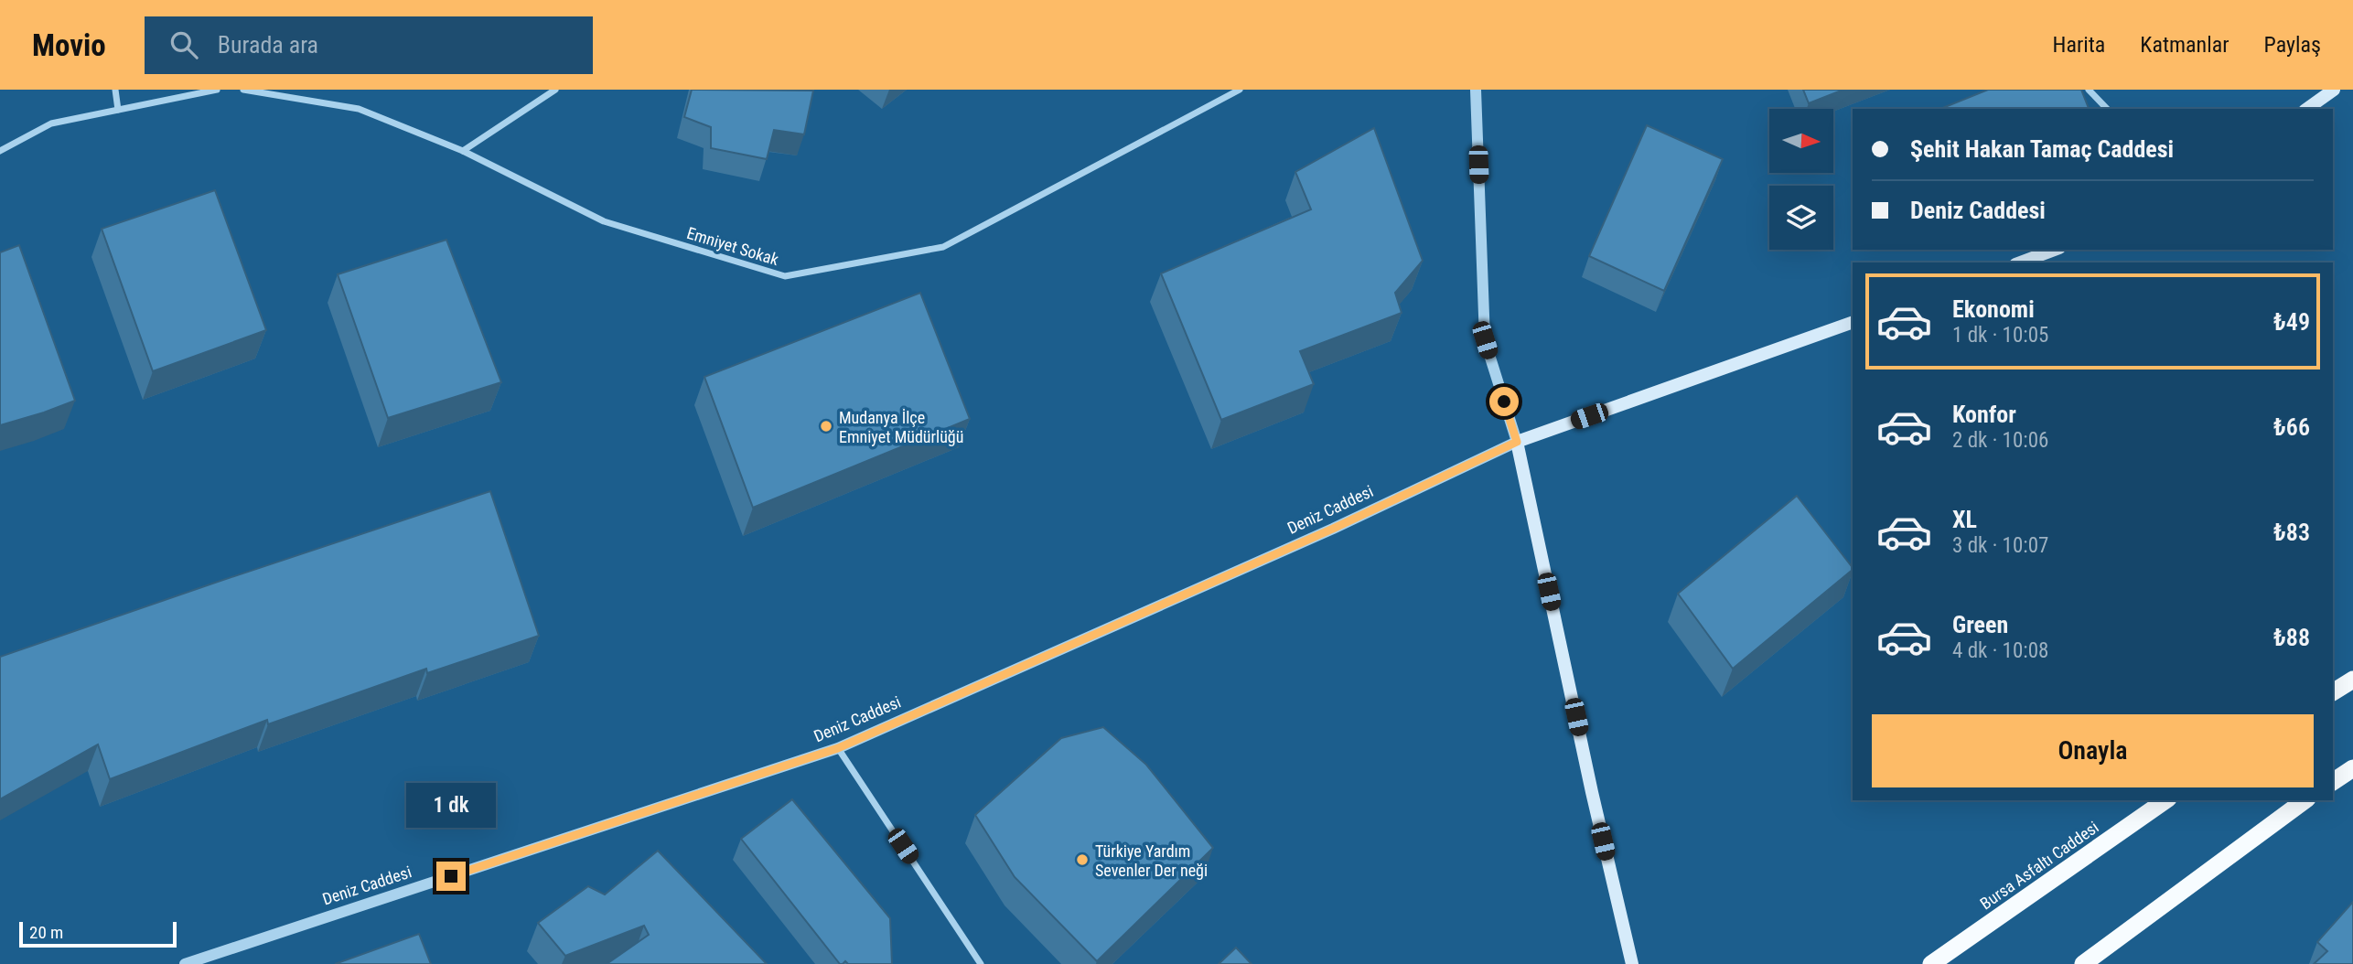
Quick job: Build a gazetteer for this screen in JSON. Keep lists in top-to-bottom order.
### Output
{
  "streets": {
    "highway": ["Bursa Asfaltı Caddesi"],
    "main road": ["Deniz Caddesi"],
    "street": ["Emniyet Sokak"]
  },
  "places": ["Mudanya İlçe Emniyet Müdürlüğü", "Türkiye Yardım Sevenler Der neği"],
  "scale_bar": "20 m",
  "north": "right",
  "page": {
    "header": "Movio",
    "search": "Burada ara",
    "nav": ["Harita", "Katmanlar", "Paylaş"],
    "banner": ["Şehit Hakan Tamaç Caddesi", "Deniz Caddesi"],
    "list": [
      {
        "name": "Ekonomi",
        "note": "1 dk · 10:05",
        "value": "₺49"
      },
      {
        "name": "Konfor",
        "note": "2 dk · 10:06",
        "value": "₺66"
      },
      {
        "name": "XL",
        "note": "3 dk · 10:07",
        "value": "₺83"
      },
      {
        "name": "Green",
        "note": "4 dk · 10:08",
        "value": "₺88"
      }
    ],
    "buttons": "Onayla",
    "bubble": "1 dk",
    "scale": "20 m"
  }
}
